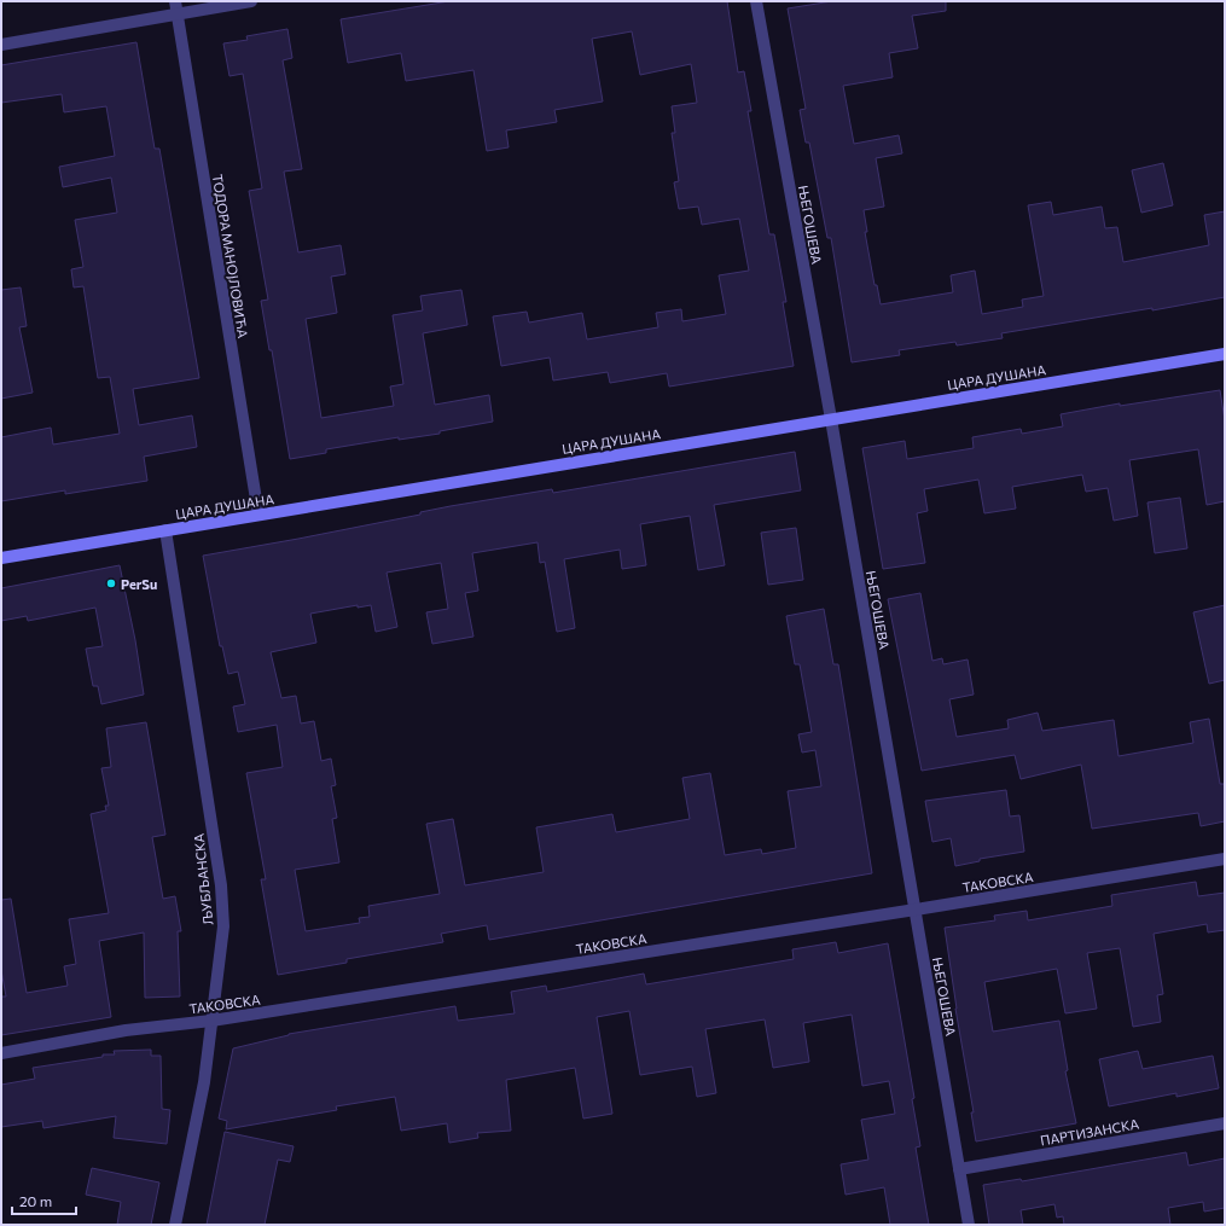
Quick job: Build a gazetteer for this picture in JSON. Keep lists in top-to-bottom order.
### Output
{
  "streets": {
    "street": [
      "ЊЕГОШЕВА",
      "ТОДОРА МАНОЈЛОВИЋА",
      "ЦАРА ДУШАНА",
      "ЉУБЉАНСКА",
      "ТАКОВСКА",
      "ПАРТИЗАНСКА"
    ]
  },
  "crossings": [
    ["ЊЕГОШЕВА", "ЦАРА ДУШАНА"],
    ["ЊЕГОШЕВА", "ТАКОВСКА"],
    ["ЊЕГОШЕВА", "ПАРТИЗАНСКА"],
    ["ТОДОРА МАНОЈЛОВИЋА", "ЦАРА ДУШАНА"],
    ["ЦАРА ДУШАНА", "ЉУБЉАНСКА"],
    ["ЉУБЉАНСКА", "ТАКОВСКА"]
  ],
  "places": ["PerSu"],
  "scale_bar": "20 m"
}
